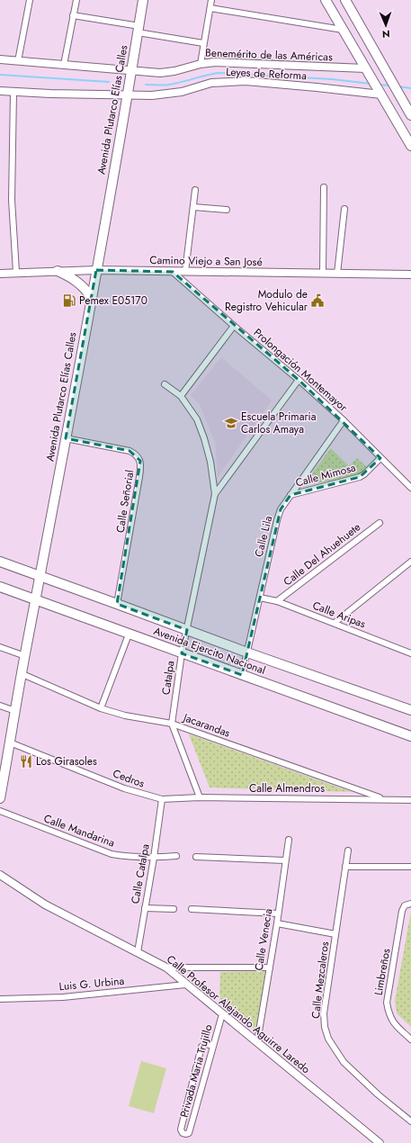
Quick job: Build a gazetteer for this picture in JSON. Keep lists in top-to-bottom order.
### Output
{
  "streets": {
    "main road": ["Avenida Plutarco Elías Calles", "Avenida Ejercito Nacional"],
    "street": [
      "Benemérito de las Américas",
      "Leyes de Reforma",
      "Camino Viejo a San José",
      "Prolongación Montemayor",
      "Calle Mimosa",
      "Calle Señorial",
      "Calle Lila",
      "Calle Del Ahuehuete",
      "Calle Aripas",
      "Catalpa",
      "Jacarandas",
      "Cedros",
      "Calle Almendros",
      "Calle Mandarina",
      "Calle Catalpa",
      "Calle Venecia",
      "Limbreños",
      "Calle Mezcaleros",
      "Luis G. Urbina",
      "Calle Profesor Alejando Aguirre Laredo",
      "Privada Maria Trujillo"
    ]
  },
  "crossings": [
    ["Benemérito de las Américas", "Avenida Plutarco Elías Calles"],
    ["Leyes de Reforma", "Avenida Plutarco Elías Calles"],
    ["Avenida Plutarco Elías Calles", "Camino Viejo a San José"],
    ["Avenida Plutarco Elías Calles", "Calle Señorial"],
    ["Avenida Plutarco Elías Calles", "Avenida Ejercito Nacional"],
    ["Avenida Plutarco Elías Calles", "Jacarandas"],
    ["Avenida Plutarco Elías Calles", "Cedros"],
    ["Camino Viejo a San José", "Prolongación Montemayor"],
    ["Prolongación Montemayor", "Calle Mimosa"],
    ["Prolongación Montemayor", "Calle Lila"],
    ["Calle Mimosa", "Calle Lila"],
    ["Calle Señorial", "Avenida Ejercito Nacional"],
    ["Calle Lila", "Calle Aripas"],
    ["Calle Lila", "Avenida Ejercito Nacional"],
    ["Calle Del Ahuehuete", "Calle Aripas"],
    ["Avenida Ejercito Nacional", "Catalpa"],
    ["Catalpa", "Jacarandas"],
    ["Catalpa", "Calle Almendros"],
    ["Jacarandas", "Calle Almendros"],
    ["Cedros", "Calle Almendros"],
    ["Cedros", "Calle Catalpa"],
    ["Calle Almendros", "Calle Catalpa"],
    ["Calle Mandarina", "Calle Catalpa"],
    ["Calle Catalpa", "Calle Profesor Alejando Aguirre Laredo"],
    ["Calle Venecia", "Calle Mezcaleros"],
    ["Calle Venecia", "Calle Profesor Alejando Aguirre Laredo"],
    ["Luis G. Urbina", "Calle Profesor Alejando Aguirre Laredo"],
    ["Calle Profesor Alejando Aguirre Laredo", "Privada Maria Trujillo"]
  ],
  "places": {
    "fuel station": ["Pemex E05170"],
    "public building": ["Modulo de Registro Vehicular"],
    "school or university": ["Escuela Primaria Carlos Amaya"],
    "restaurant": ["Los Girasoles"]
  },
  "north": "bottom"
}
